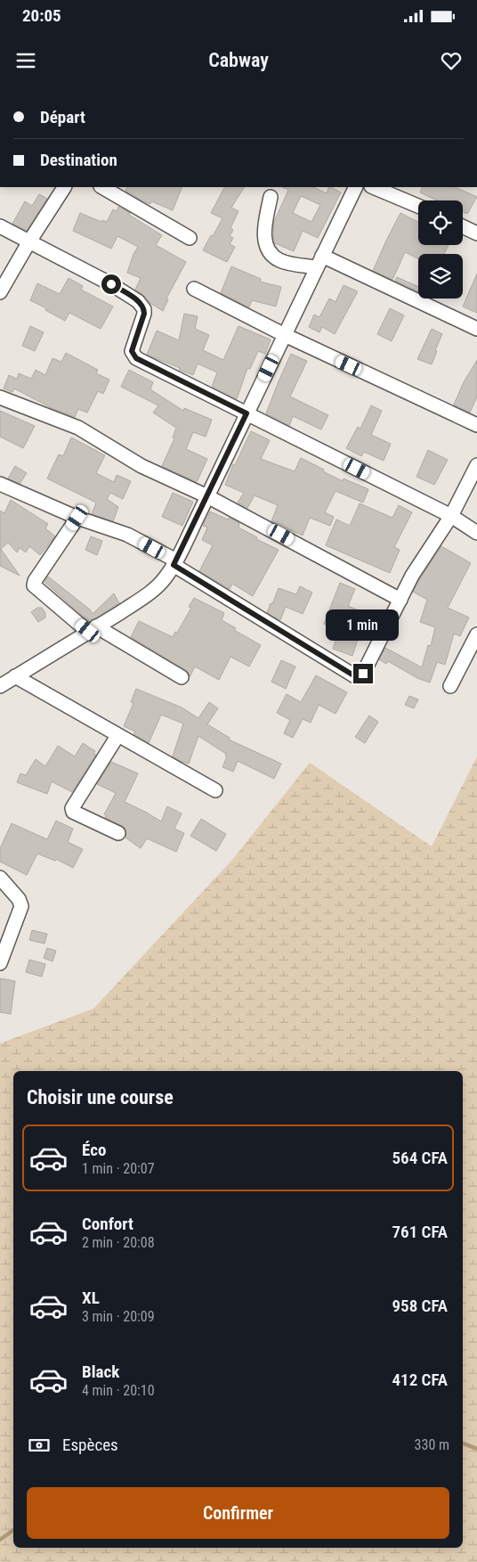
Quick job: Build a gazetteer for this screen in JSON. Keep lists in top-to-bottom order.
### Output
{
  "page": {
    "status": "20:05",
    "header": "Cabway",
    "banner": ["Départ", "Destination"],
    "bubble": "1 min",
    "heading": "Choisir une course",
    "list": [
      {
        "name": "Éco",
        "note": "1 min · 20:07",
        "value": "564 CFA"
      },
      {
        "name": "Confort",
        "note": "2 min · 20:08",
        "value": "761 CFA"
      },
      {
        "name": "XL",
        "note": "3 min · 20:09",
        "value": "958 CFA"
      },
      {
        "name": "Black",
        "note": "4 min · 20:10",
        "value": "412 CFA"
      }
    ],
    "pay": ["Espèces", "330 m"],
    "buttons": "Confirmer"
  }
}
